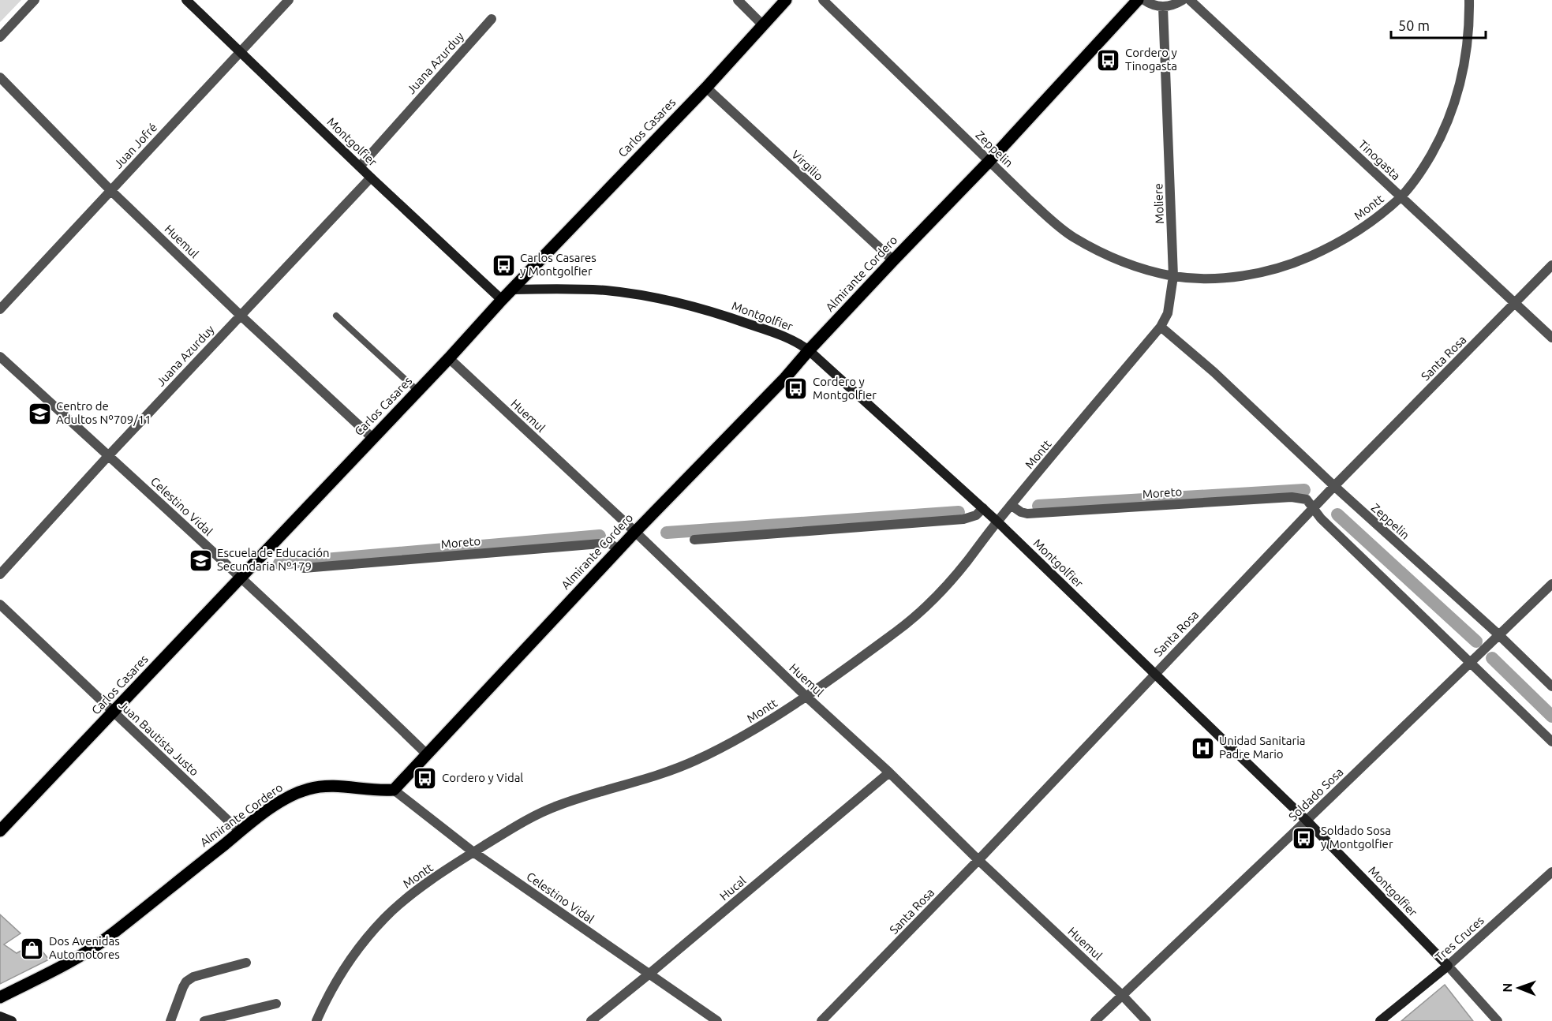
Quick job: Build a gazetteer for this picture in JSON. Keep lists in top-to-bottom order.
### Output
{
  "streets": {
    "main road": ["Carlos Casares", "Almirante Cordero"],
    "street": [
      "Juana Azurduy",
      "Montgolfier",
      "Juan Jofré",
      "Zeppelin",
      "Tinogasta",
      "Virgilio",
      "Moliere",
      "Montt",
      "Huemul",
      "Santa Rosa",
      "Moreto",
      "Celestino Vidal",
      "Juan Bautista Justo",
      "Soldado Sosa",
      "Hucal",
      "Tres Cruces"
    ]
  },
  "crossings": [
    ["Juana Azurduy", "Montgolfier"],
    ["Juana Azurduy", "Huemul"],
    ["Juana Azurduy", "Celestino Vidal"],
    ["Carlos Casares", "Montgolfier"],
    ["Carlos Casares", "Virgilio"],
    ["Carlos Casares", "Huemul"],
    ["Carlos Casares", "Celestino Vidal"],
    ["Carlos Casares", "Juan Bautista Justo"],
    ["Montgolfier", "Juan Jofré"],
    ["Montgolfier", "Montt"],
    ["Montgolfier", "Almirante Cordero"],
    ["Montgolfier", "Santa Rosa"],
    ["Montgolfier", "Soldado Sosa"],
    ["Montgolfier", "Tres Cruces"],
    ["Juan Jofré", "Huemul"],
    ["Zeppelin", "Moliere"],
    ["Zeppelin", "Montt"],
    ["Zeppelin", "Almirante Cordero"],
    ["Zeppelin", "Santa Rosa"],
    ["Zeppelin", "Soldado Sosa"],
    ["Tinogasta", "Montt"],
    ["Tinogasta", "Santa Rosa"],
    ["Virgilio", "Almirante Cordero"],
    ["Moliere", "Montt"],
    ["Montt", "Huemul"],
    ["Montt", "Moreto"],
    ["Montt", "Celestino Vidal"],
    ["Huemul", "Almirante Cordero"],
    ["Huemul", "Santa Rosa"],
    ["Huemul", "Soldado Sosa"],
    ["Huemul", "Hucal"],
    ["Almirante Cordero", "Moreto"],
    ["Almirante Cordero", "Celestino Vidal"],
    ["Almirante Cordero", "Juan Bautista Justo"],
    ["Santa Rosa", "Moreto"],
    ["Celestino Vidal", "Hucal"]
  ],
  "places": {
    "bus stop": [
      "Cordero y Tinogasta",
      "Carlos Casares y Montgolfier",
      "Cordero y Montgolfier",
      "Cordero y Vidal",
      "Soldado Sosa y Montgolfier"
    ],
    "school or university": ["Centro de Adultos Nº709/11", "Escuela de Educación Secundaria Nº179"],
    "hospital": ["Unidad Sanitaria Padre Mario"],
    "shop": ["Dos Avenidas Automotores"]
  },
  "scale_bar": "50 m",
  "north": "left"
}
